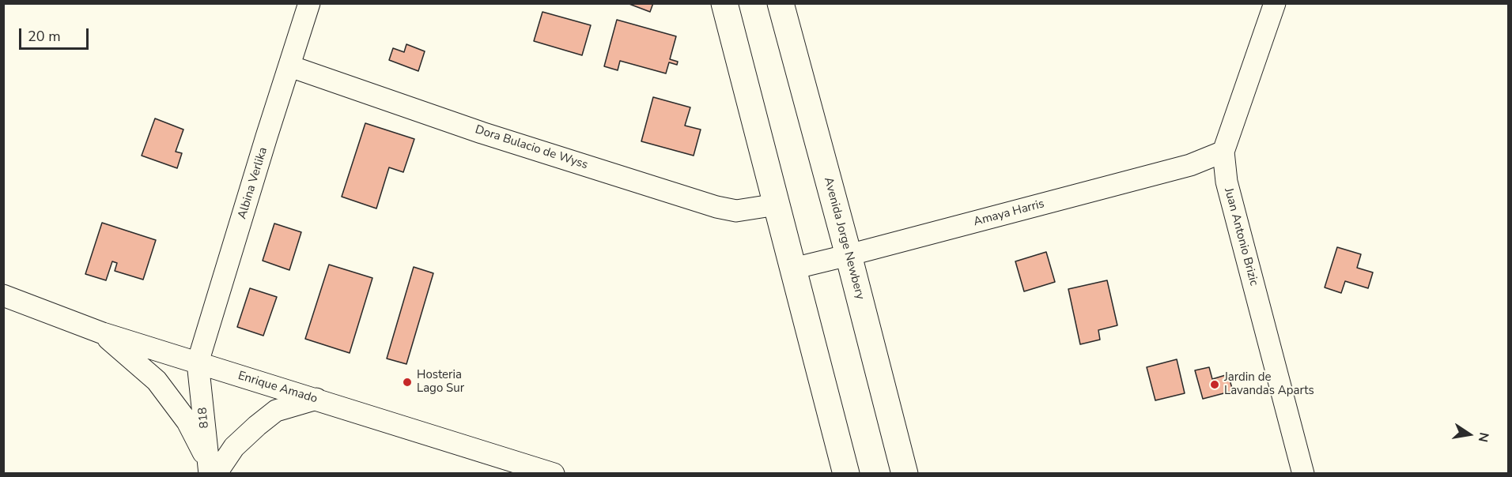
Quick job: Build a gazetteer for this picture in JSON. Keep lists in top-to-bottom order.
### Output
{
  "streets": {
    "street": [
      "Dora Bulacio de Wyss",
      "Albina Verlika",
      "Amaya Harris",
      "Juan Antonio Brizic",
      "Avenida Jorge Newbery",
      "Enrique Amado",
      "818"
    ]
  },
  "crossings": [
    ["Dora Bulacio de Wyss", "Albina Verlika"],
    ["Albina Verlika", "Enrique Amado"],
    ["Albina Verlika", "818"],
    ["Amaya Harris", "Juan Antonio Brizic"],
    ["Amaya Harris", "Avenida Jorge Newbery"],
    ["Enrique Amado", "818"]
  ],
  "places": ["Hosteria Lago Sur", "Jardin de Lavandas Aparts"],
  "scale_bar": "20 m",
  "north": "right"
}
